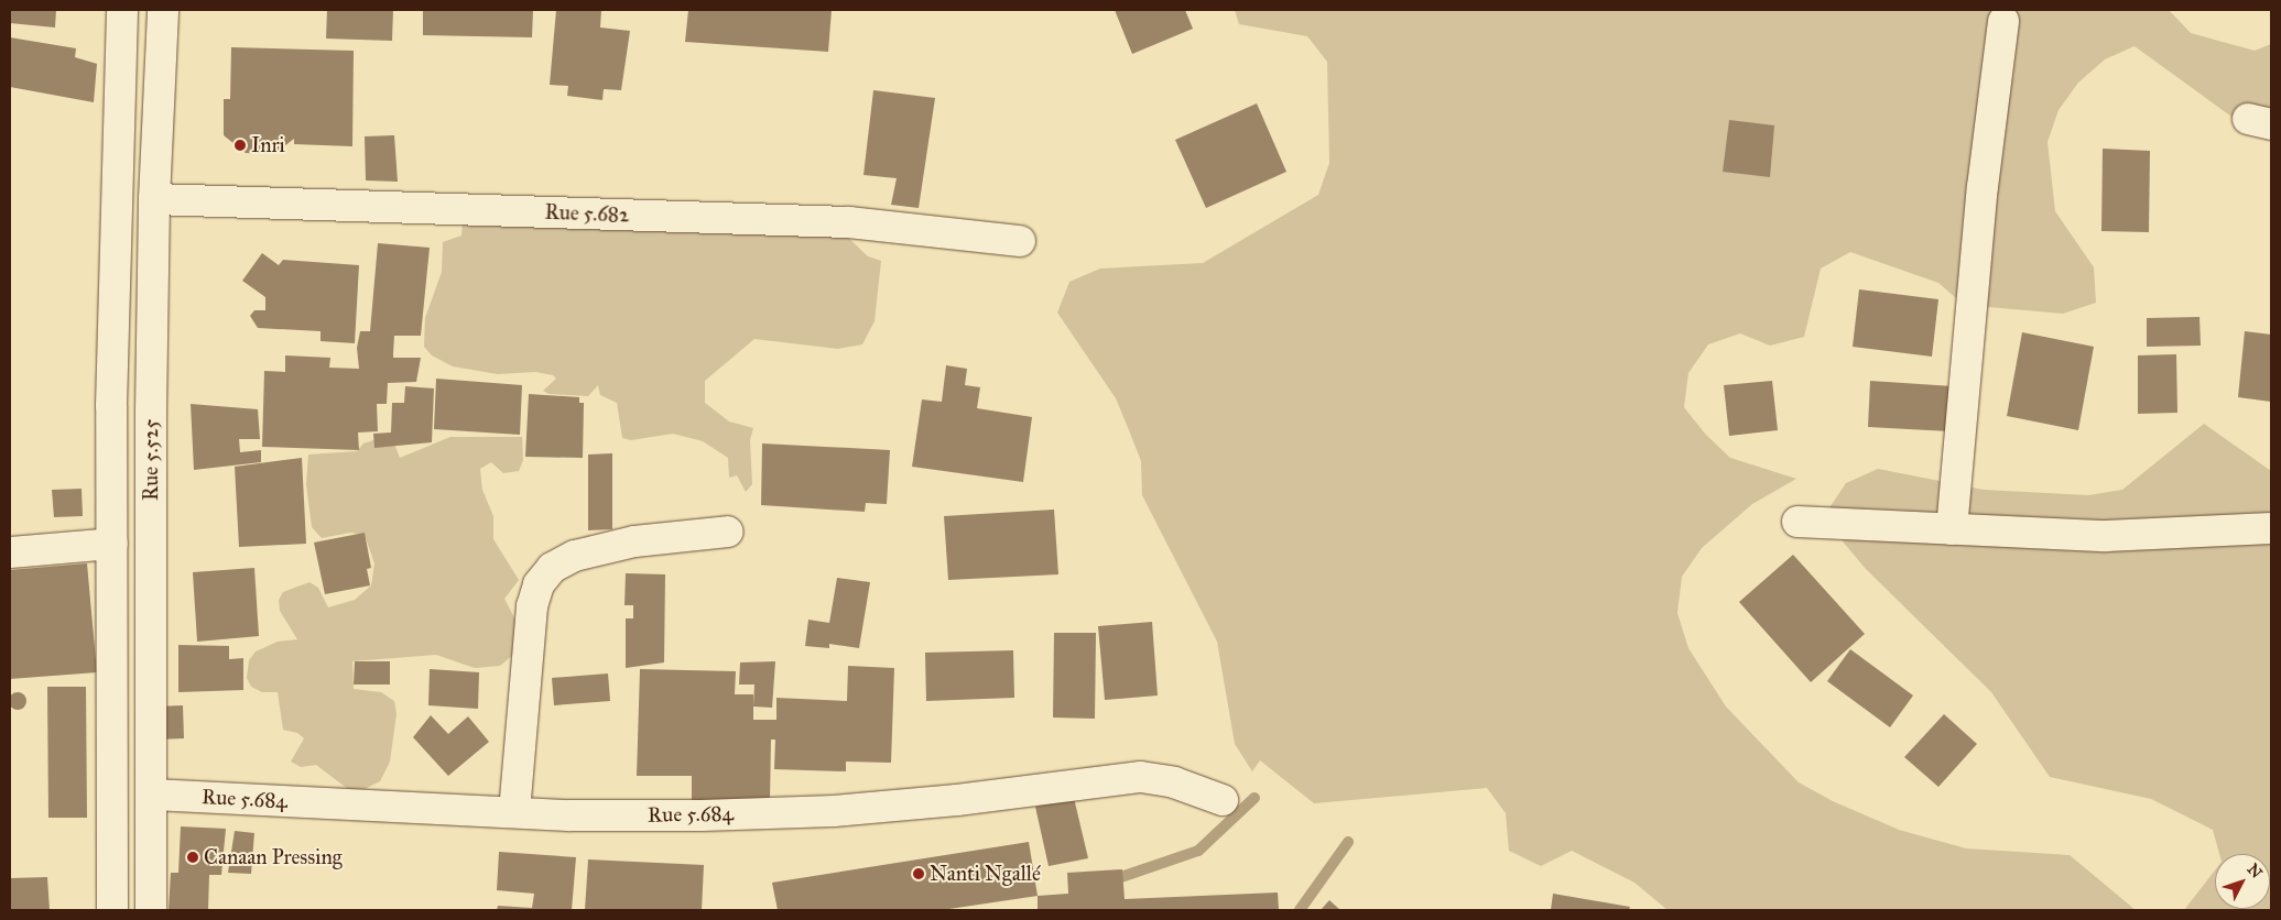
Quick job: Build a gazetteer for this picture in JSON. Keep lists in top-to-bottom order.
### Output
{
  "streets": {
    "street": ["Rue 5.682", "Rue 5.525", "Rue 5.684"]
  },
  "crossings": [
    ["Rue 5.682", "Rue 5.525"],
    ["Rue 5.525", "Rue 5.684"]
  ],
  "places": ["Inri", "Canaan Pressing", "Nanti Ngallé"],
  "north": "top right"
}
